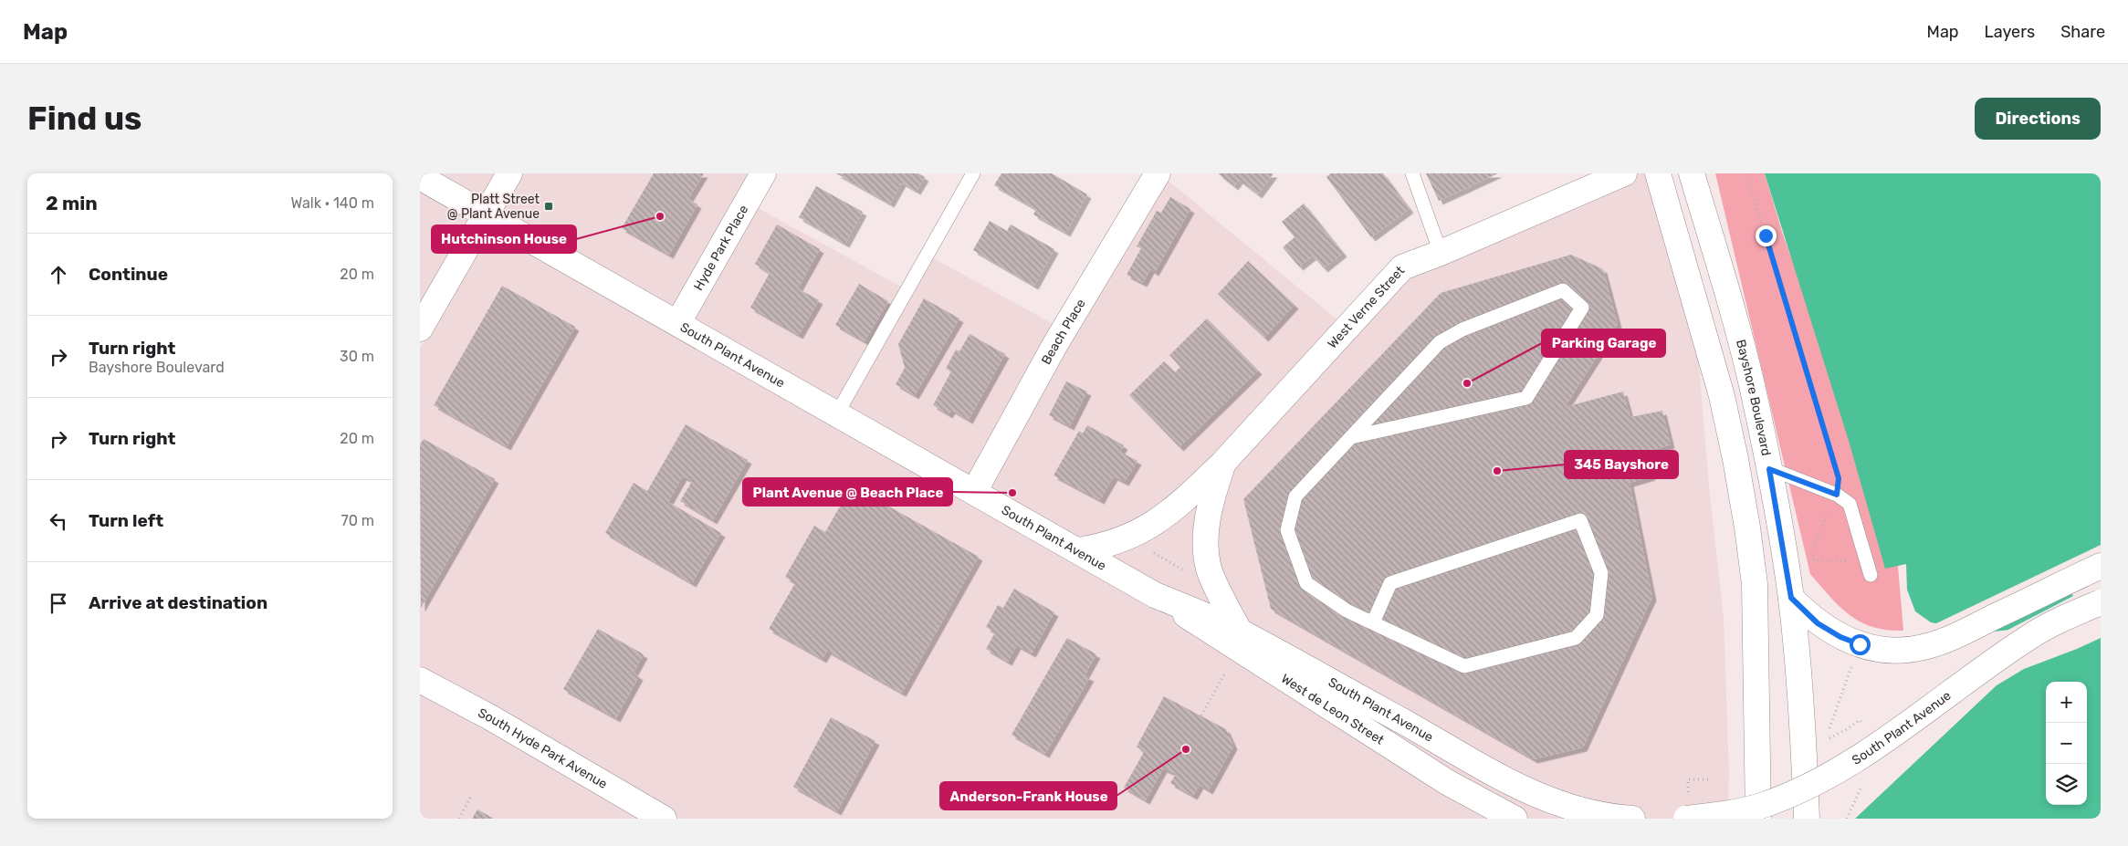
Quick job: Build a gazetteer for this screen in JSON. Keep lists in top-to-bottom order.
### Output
{
  "streets": {
    "street": [
      "Hyde Park Place",
      "West Verne Street",
      "Beach Place",
      "South Plant Avenue",
      "Bayshore Boulevard",
      "West de Leon Street",
      "South Hyde Park Avenue"
    ]
  },
  "crossings": [
    ["Hyde Park Place", "South Plant Avenue"],
    ["West Verne Street", "South Plant Avenue"],
    ["Beach Place", "South Plant Avenue"],
    ["South Plant Avenue", "West de Leon Street"]
  ],
  "places": {
    "transit": ["Platt Street @ Plant Avenue"],
    "other": [
      "Hutchinson House",
      "Parking Garage",
      "345 Bayshore",
      "Plant Avenue @ Beach Place",
      "Anderson-Frank House"
    ]
  },
  "page": {
    "header": "Map",
    "nav": ["Map", "Layers", "Share"],
    "buttons": "Directions",
    "title": "Find us",
    "heading": ["2 min", "Walk · 140 m"],
    "list": [
      ["Continue", "20 m"],
      ["Turn right", "Bayshore Boulevard", "30 m"],
      ["Turn right", "20 m"],
      ["Turn left", "70 m"],
      "Arrive at destination"
    ],
    "map_buttons": ["+", "−"]
  }
}
